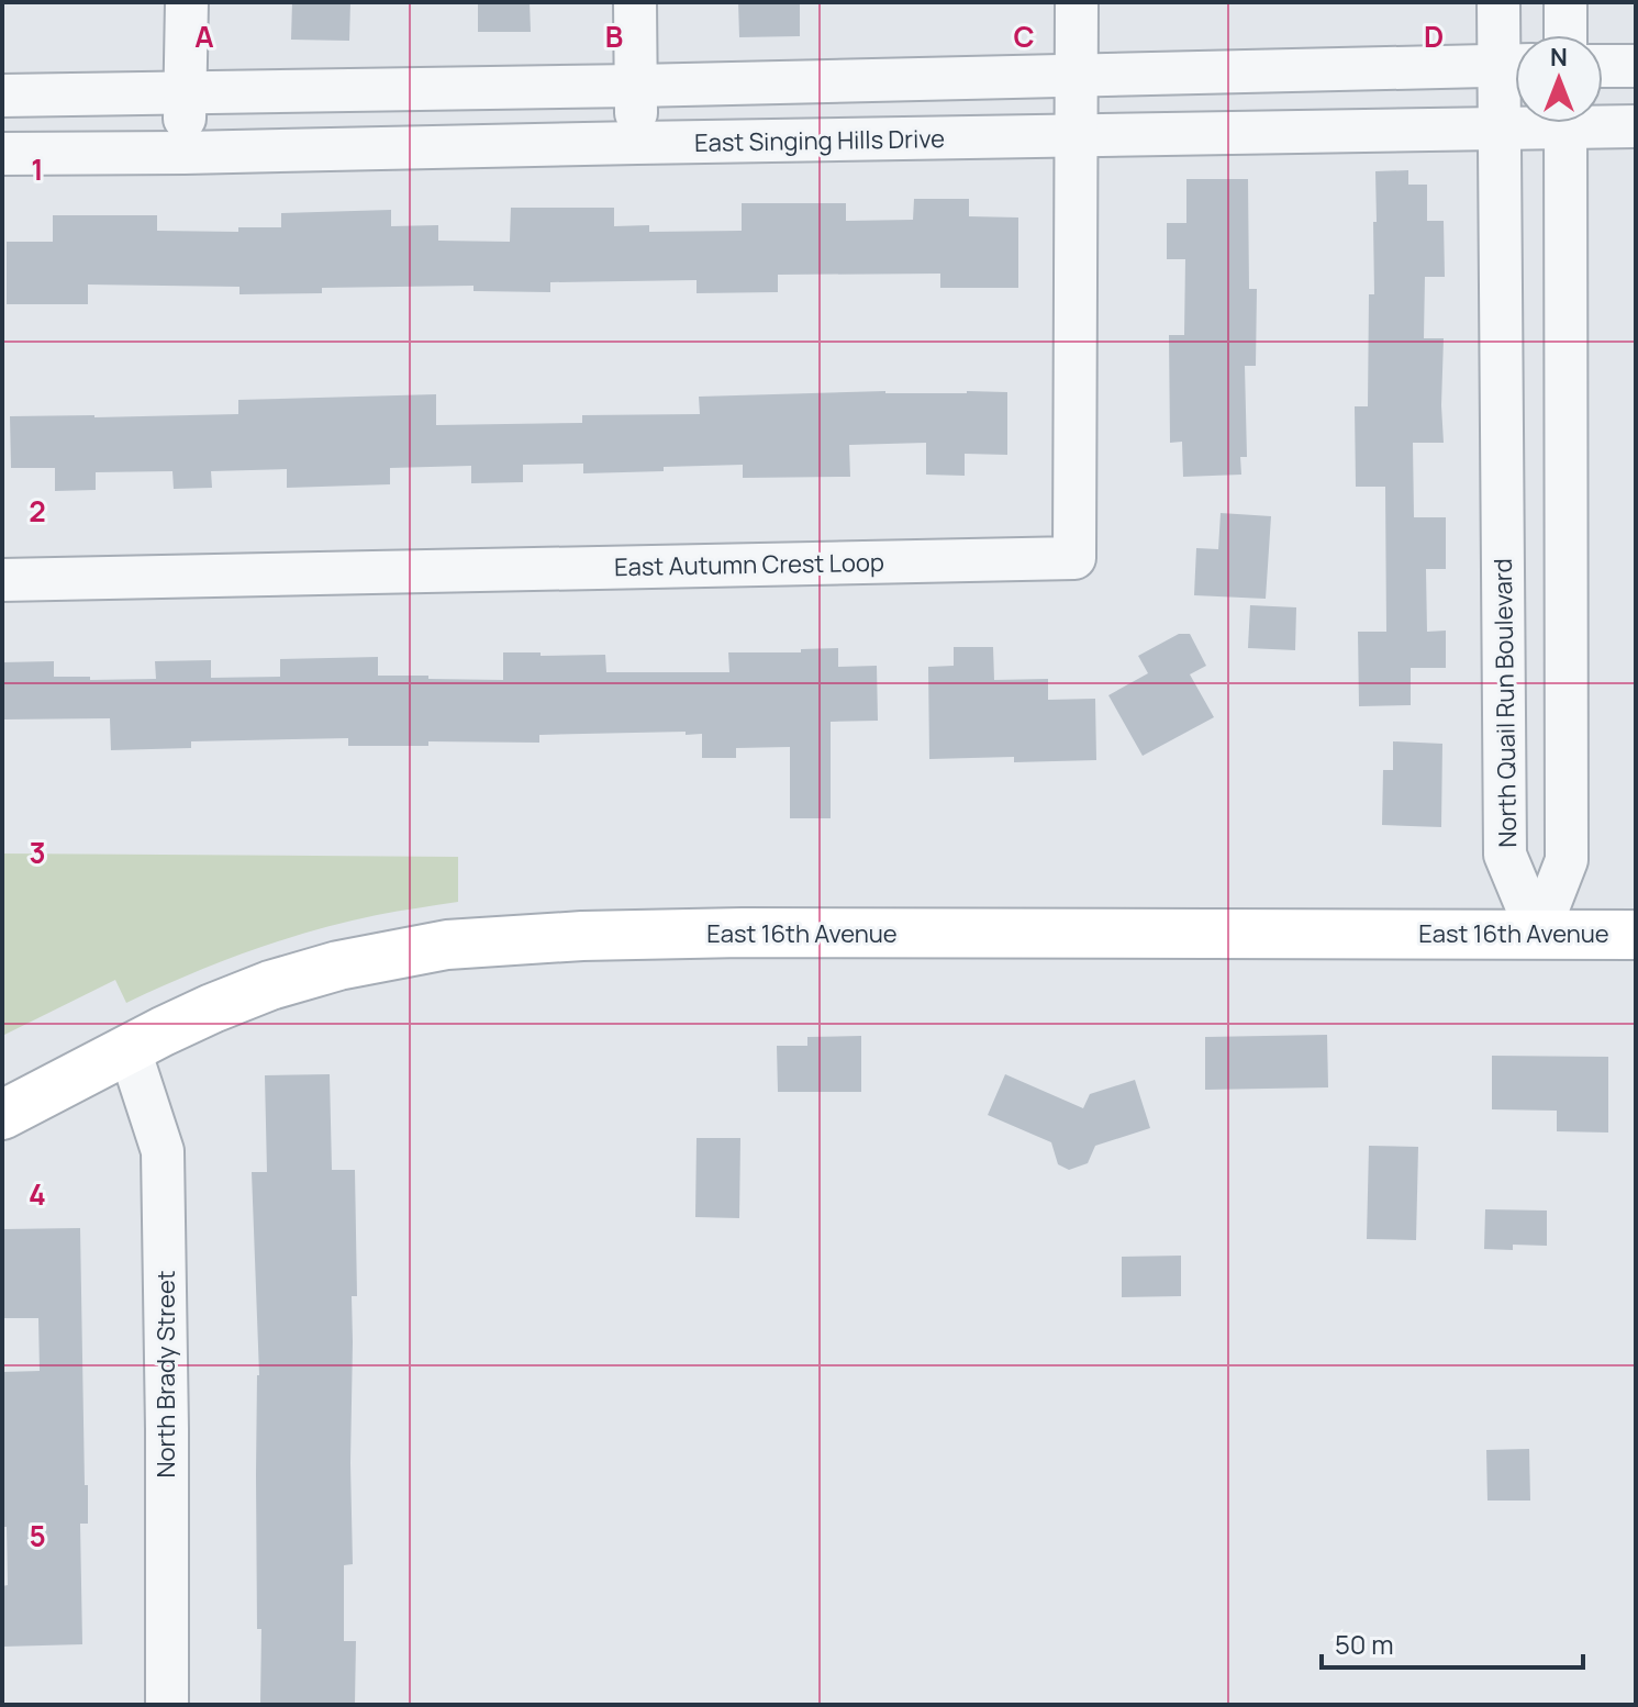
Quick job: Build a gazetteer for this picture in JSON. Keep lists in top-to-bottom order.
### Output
{
  "streets": {
    "street": [
      "East Singing Hills Drive",
      "East Autumn Crest Loop",
      "North Quail Run Boulevard",
      "East 16th Avenue",
      "North Brady Street"
    ]
  },
  "crossings": [
    ["East Singing Hills Drive", "East Autumn Crest Loop"],
    ["East Singing Hills Drive", "North Quail Run Boulevard"],
    ["North Quail Run Boulevard", "East 16th Avenue"],
    ["East 16th Avenue", "North Brady Street"]
  ],
  "scale_bar": "50 m",
  "north": "top",
  "grid": {
    "columns": [
      "A",
      "B",
      "C",
      "D"
    ],
    "rows": [
      "1",
      "2",
      "3",
      "4",
      "5"
    ]
  }
}
